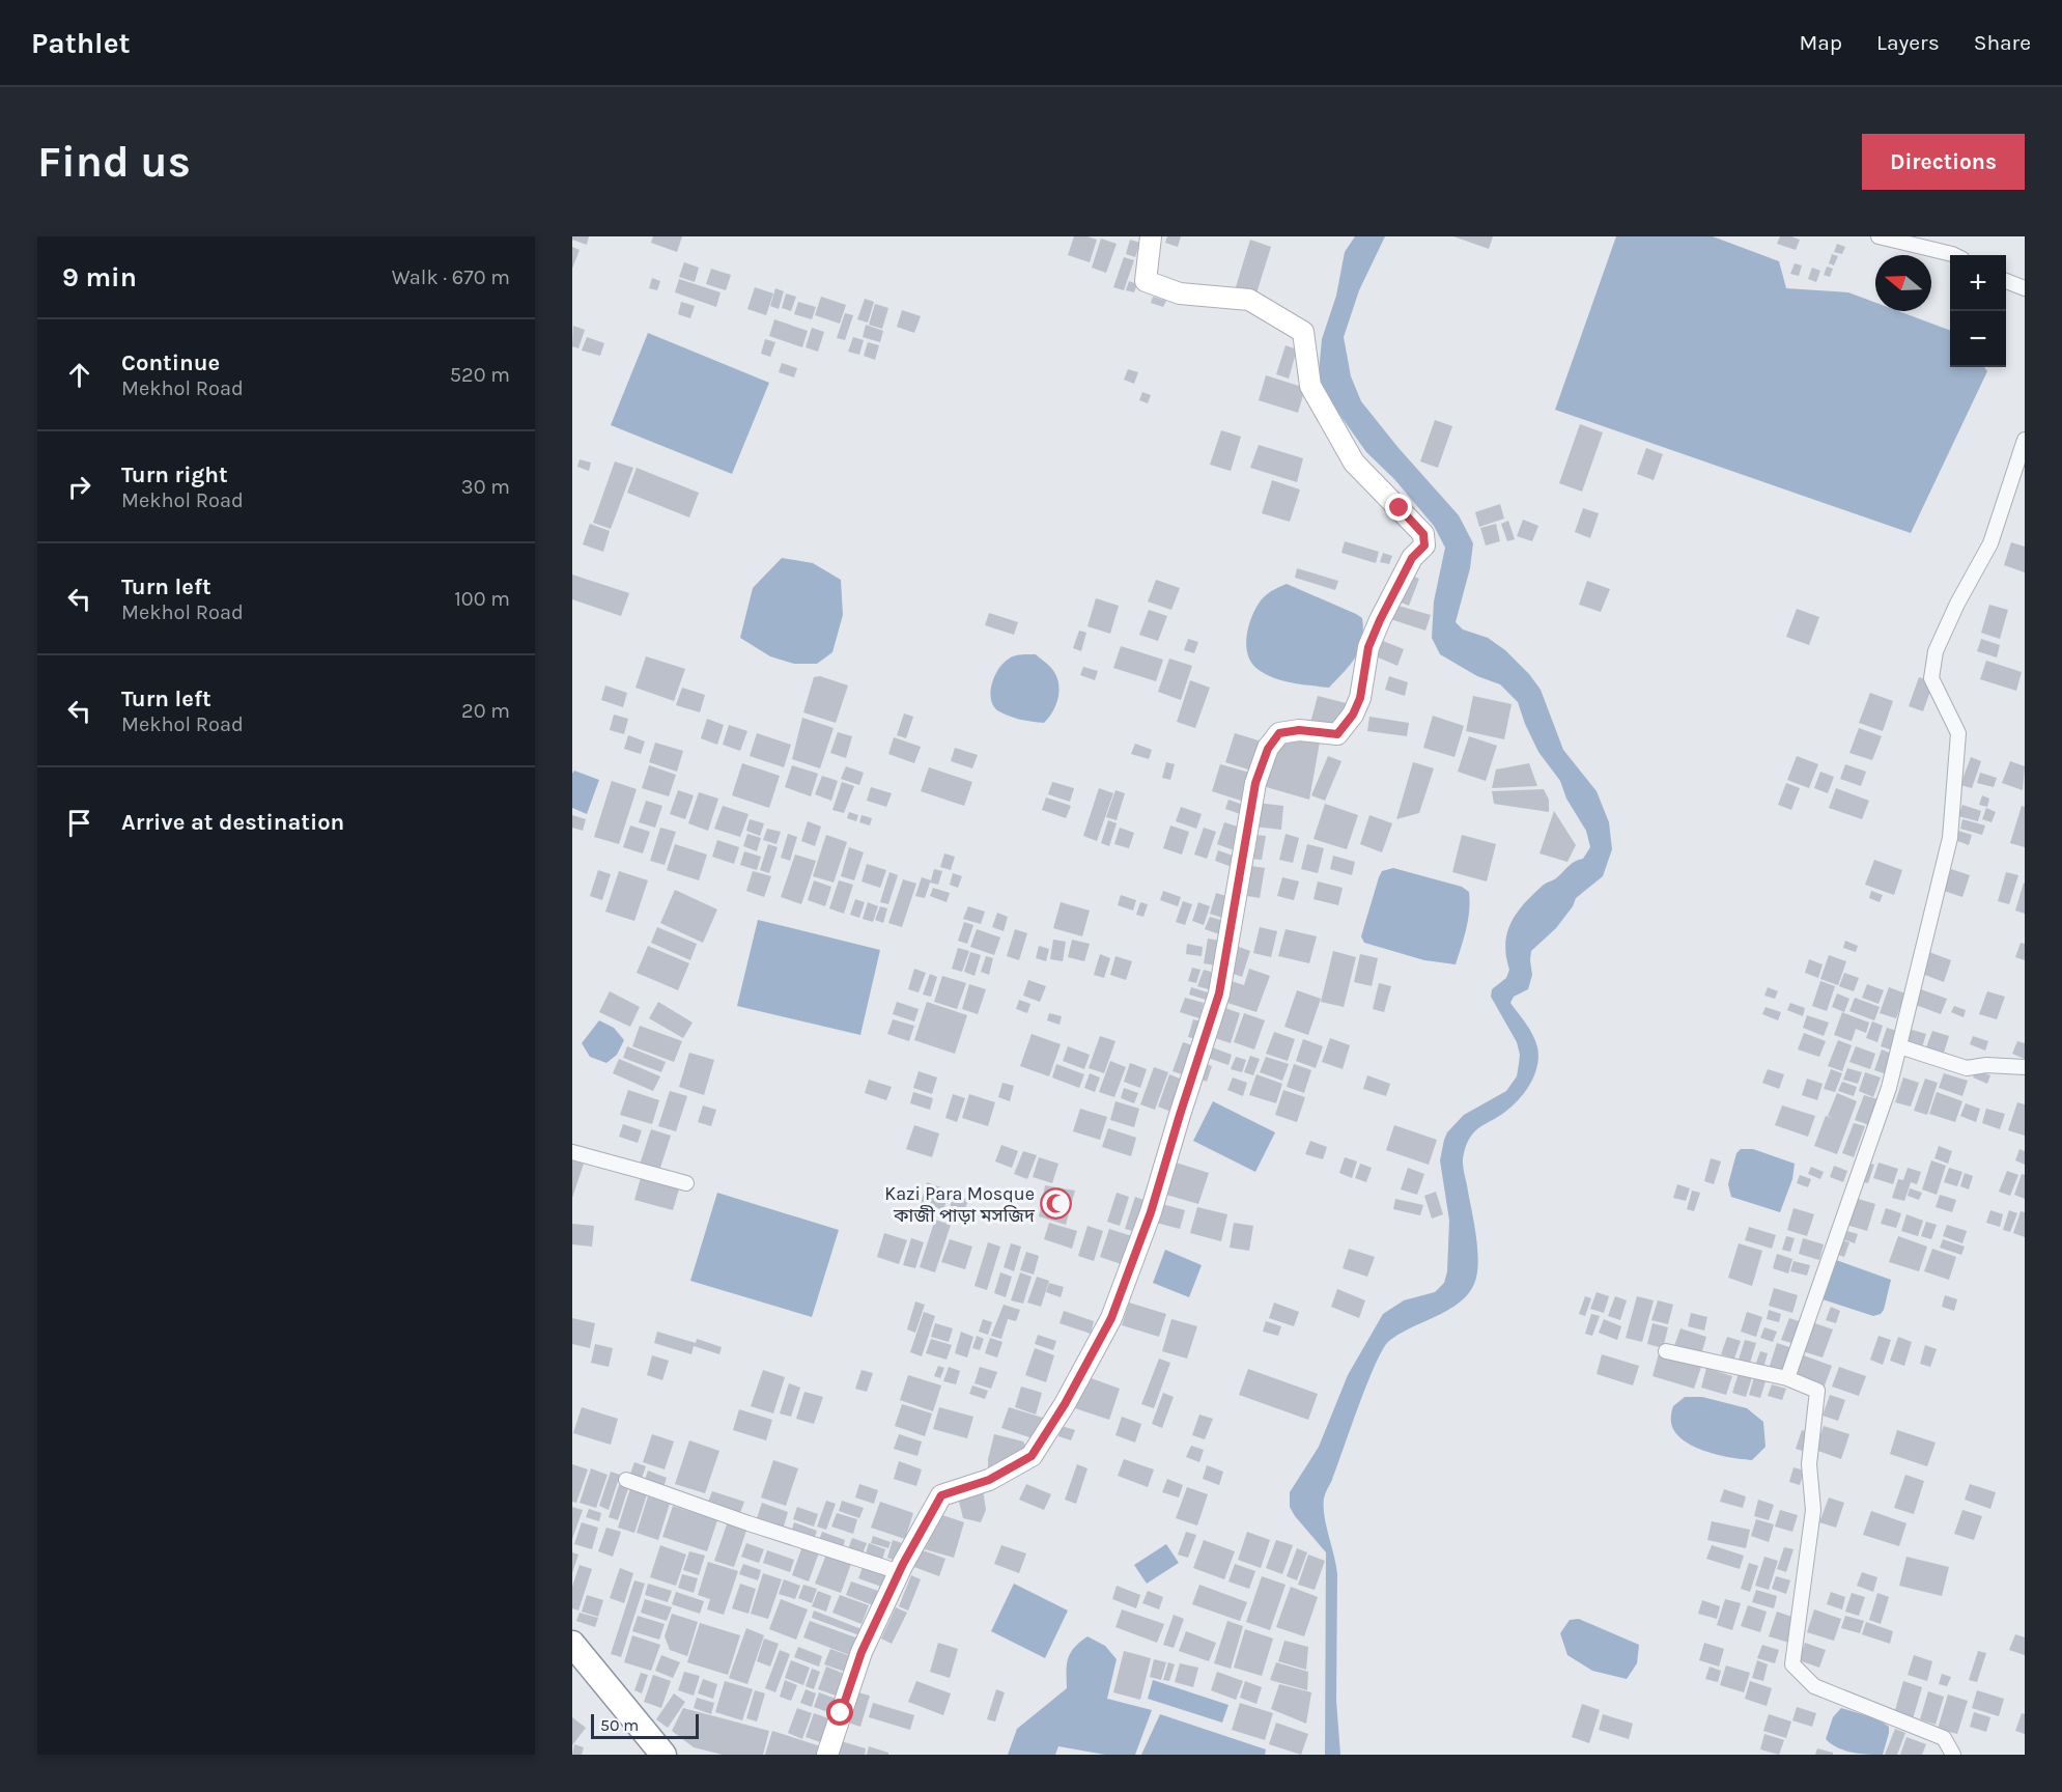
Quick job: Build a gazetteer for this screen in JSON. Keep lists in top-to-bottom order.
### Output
{
  "places": {
    "mosque": ["Kazi Para Mosque কাজী পাড়া মসজিদ"]
  },
  "scale_bar": "50 m",
  "north": "left",
  "page": {
    "header": "Pathlet",
    "nav": ["Map", "Layers", "Share"],
    "buttons": "Directions",
    "title": "Find us",
    "heading": ["9 min", "Walk · 670 m"],
    "map_buttons": ["+", "−"],
    "list": [
      ["Continue", "Mekhol Road", "520 m"],
      ["Turn right", "Mekhol Road", "30 m"],
      ["Turn left", "Mekhol Road", "100 m"],
      ["Turn left", "Mekhol Road", "20 m"],
      "Arrive at destination"
    ],
    "scale": "50 m"
  }
}
